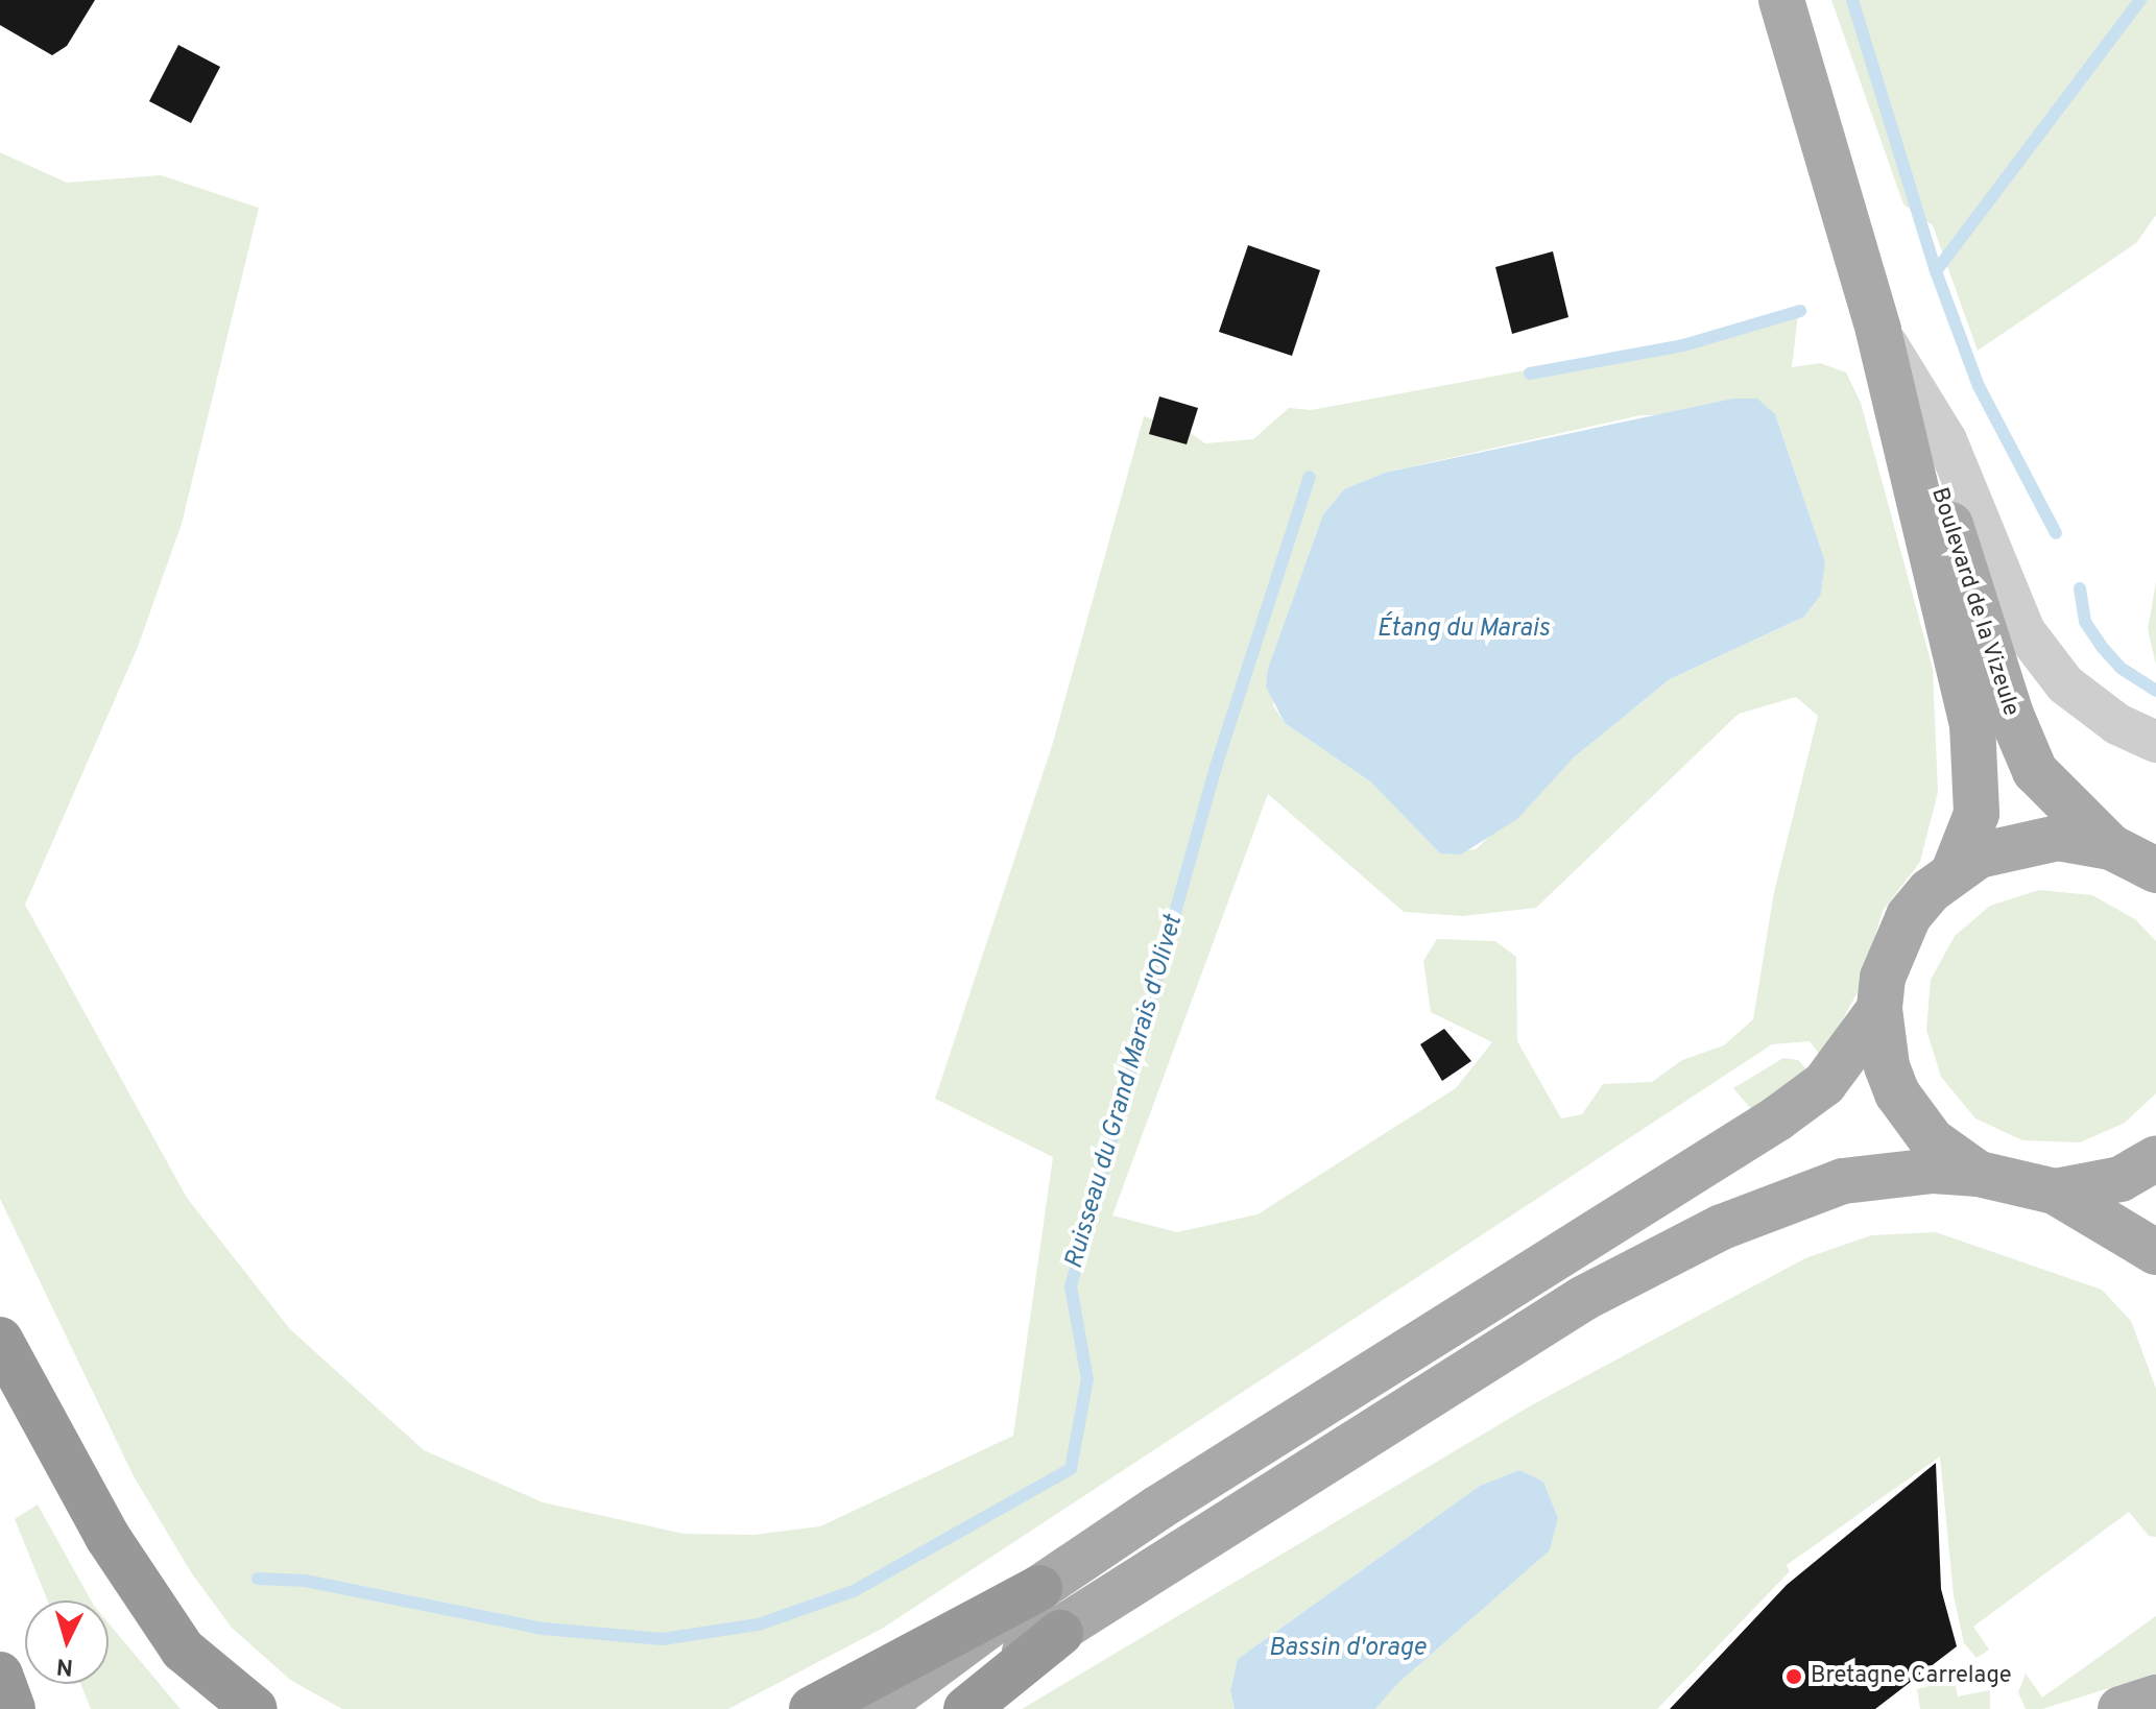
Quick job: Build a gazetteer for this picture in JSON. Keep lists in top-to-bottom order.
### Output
{
  "streets": {
    "main road": ["Boulevard de la Vizeule"]
  },
  "water": ["Étang du Marais", "Ruisseau du Grand Marais d'Olivet", "Bassin d'orage"],
  "places": ["Bretagne Carrelage"],
  "north": "bottom"
}
